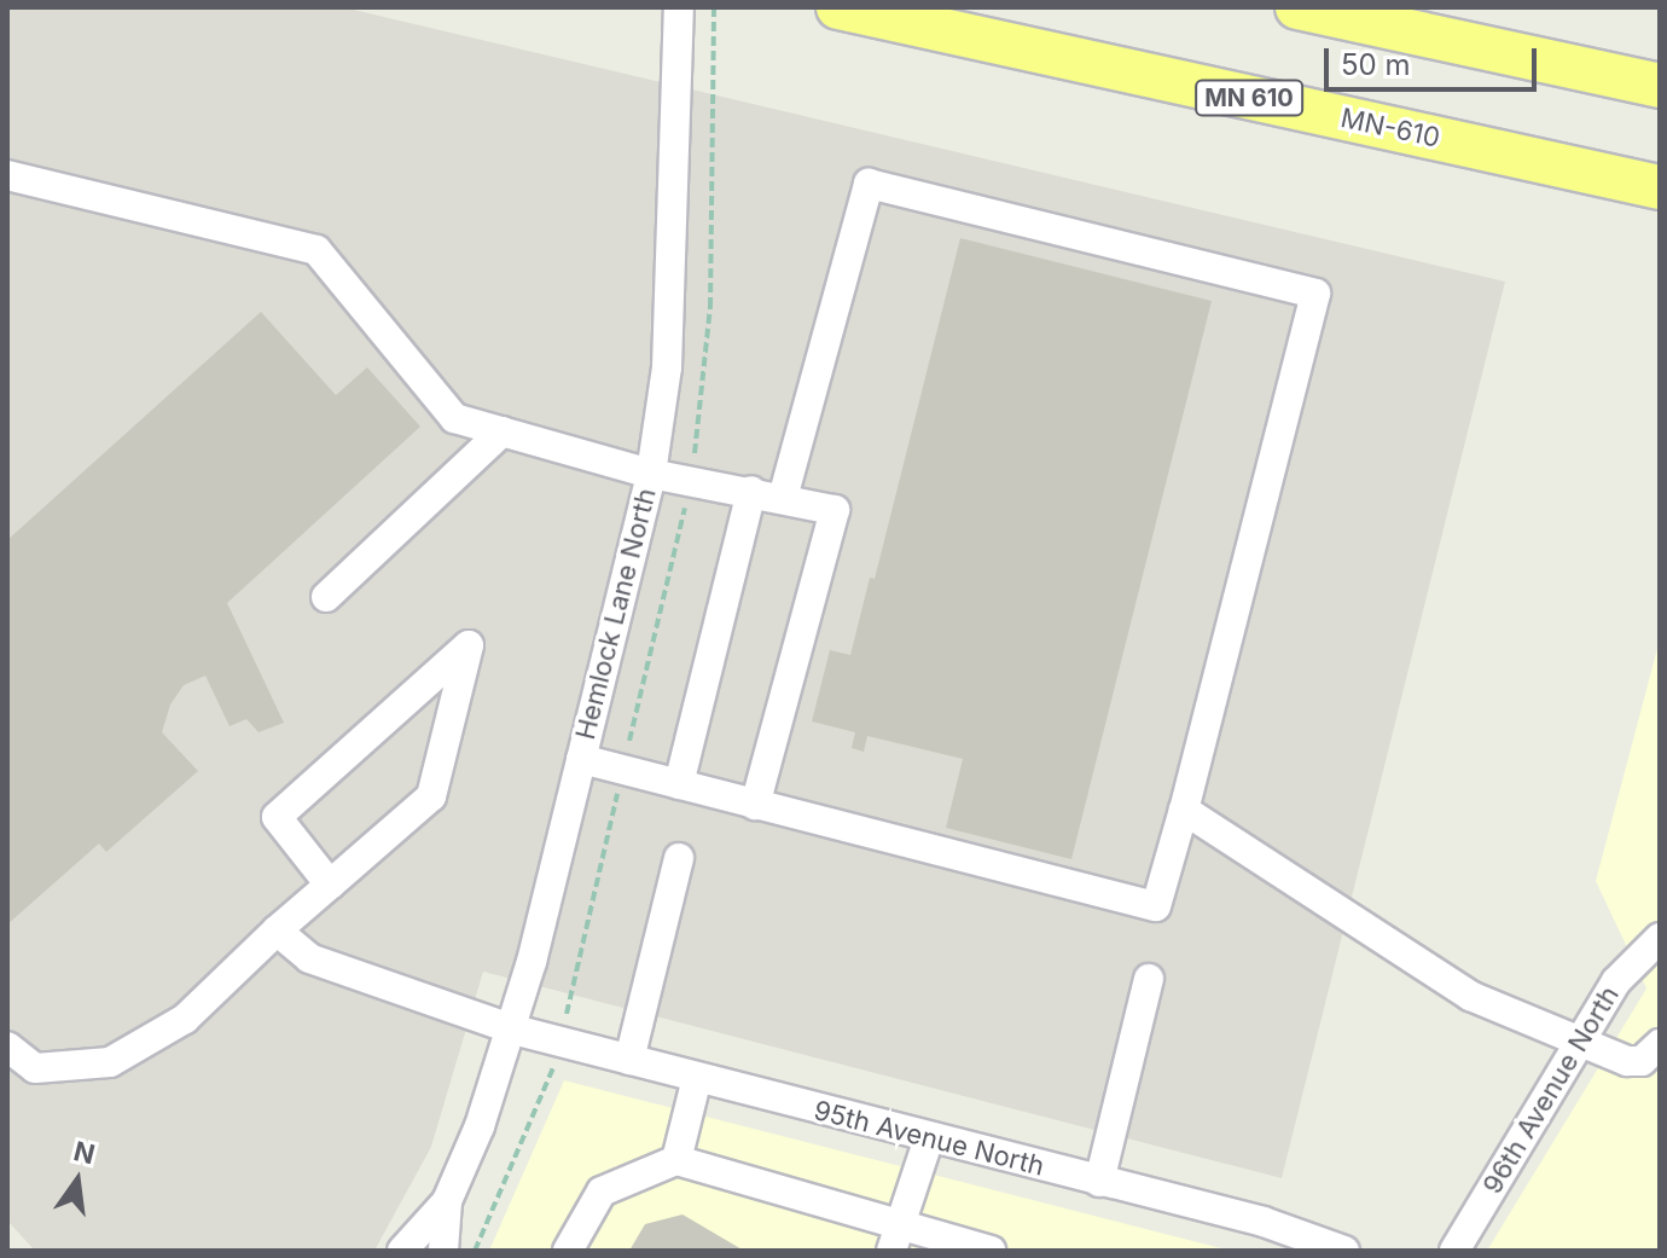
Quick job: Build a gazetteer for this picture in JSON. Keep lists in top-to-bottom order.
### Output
{
  "streets": {
    "highway": ["MN 610", "MN-610"],
    "street": ["Hemlock Lane North", "96th Avenue North", "95th Avenue North"]
  },
  "crossings": [
    ["Hemlock Lane North", "95th Avenue North"]
  ],
  "scale_bar": "50 m",
  "north": "top"
}
